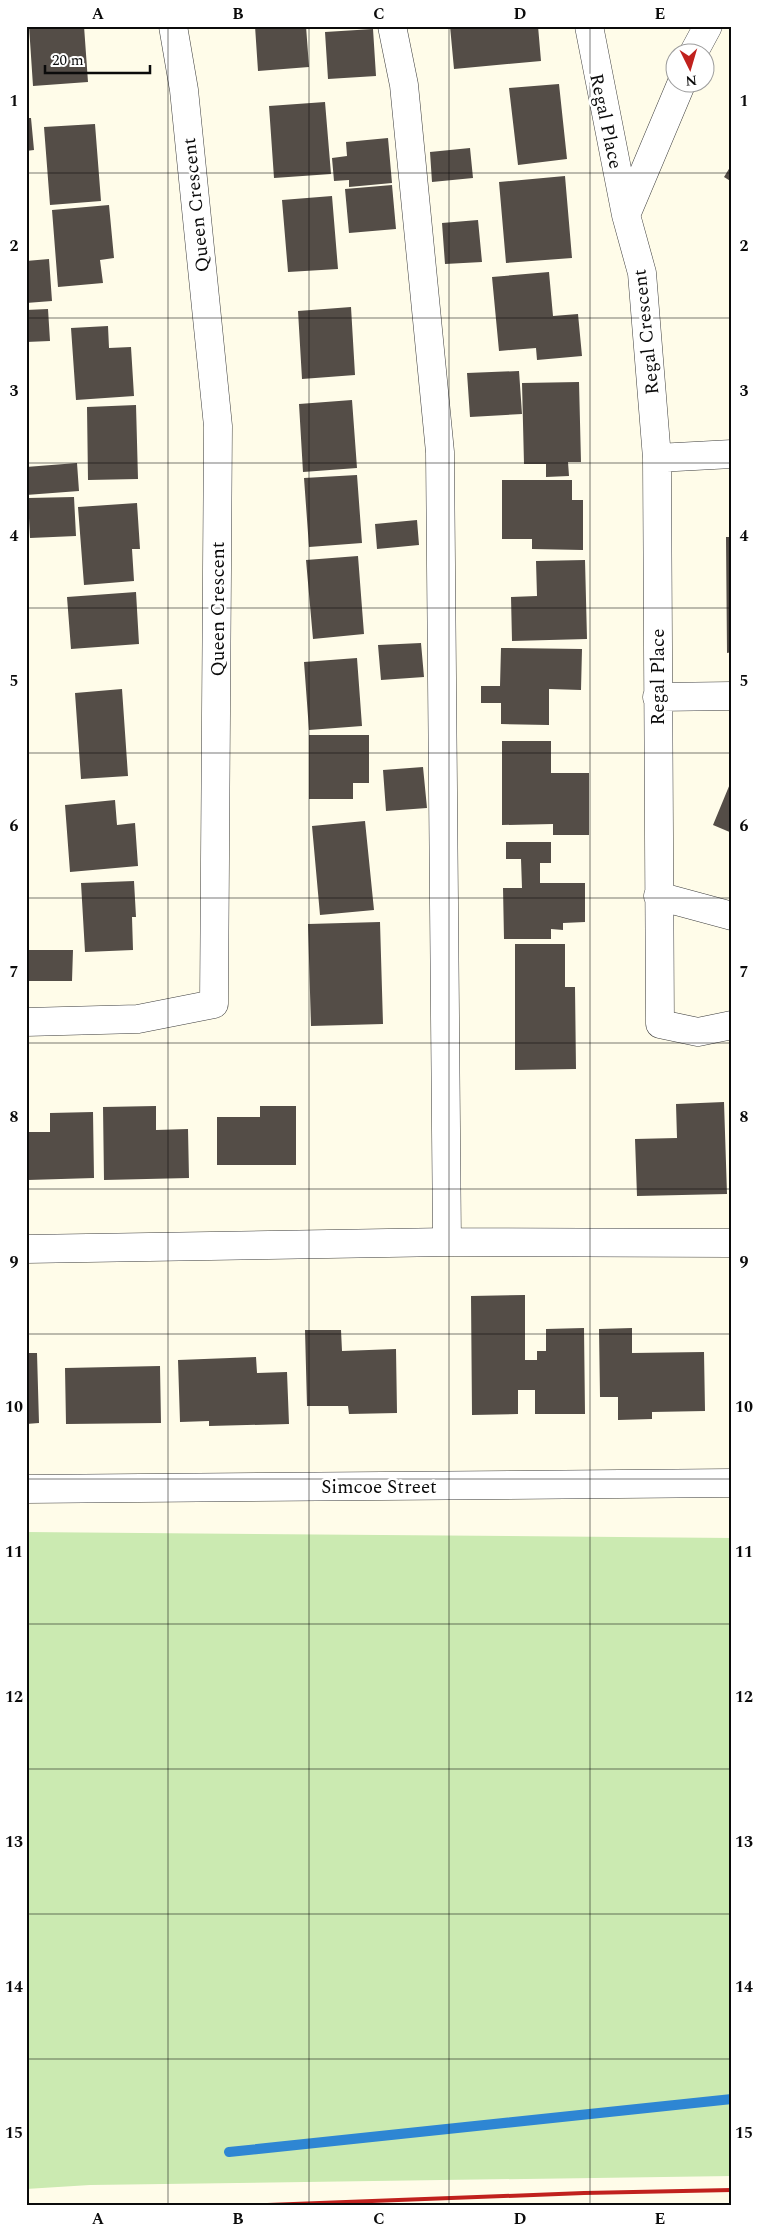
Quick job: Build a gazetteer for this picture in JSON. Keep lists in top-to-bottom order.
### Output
{
  "streets": {
    "street": [
      "Regal Place",
      "Queen Crescent",
      "Regal Crescent",
      "Simcoe Street"
    ]
  },
  "crossings": [
    ["Regal Place", "Regal Crescent"]
  ],
  "scale_bar": "20 m",
  "north": "bottom",
  "grid": {
    "columns": [
      "A",
      "B",
      "C",
      "D",
      "E"
    ],
    "rows": [
      "1",
      "2",
      "3",
      "4",
      "5",
      "6",
      "7",
      "8",
      "9",
      "10",
      "11",
      "12",
      "13",
      "14",
      "15"
    ]
  }
}
